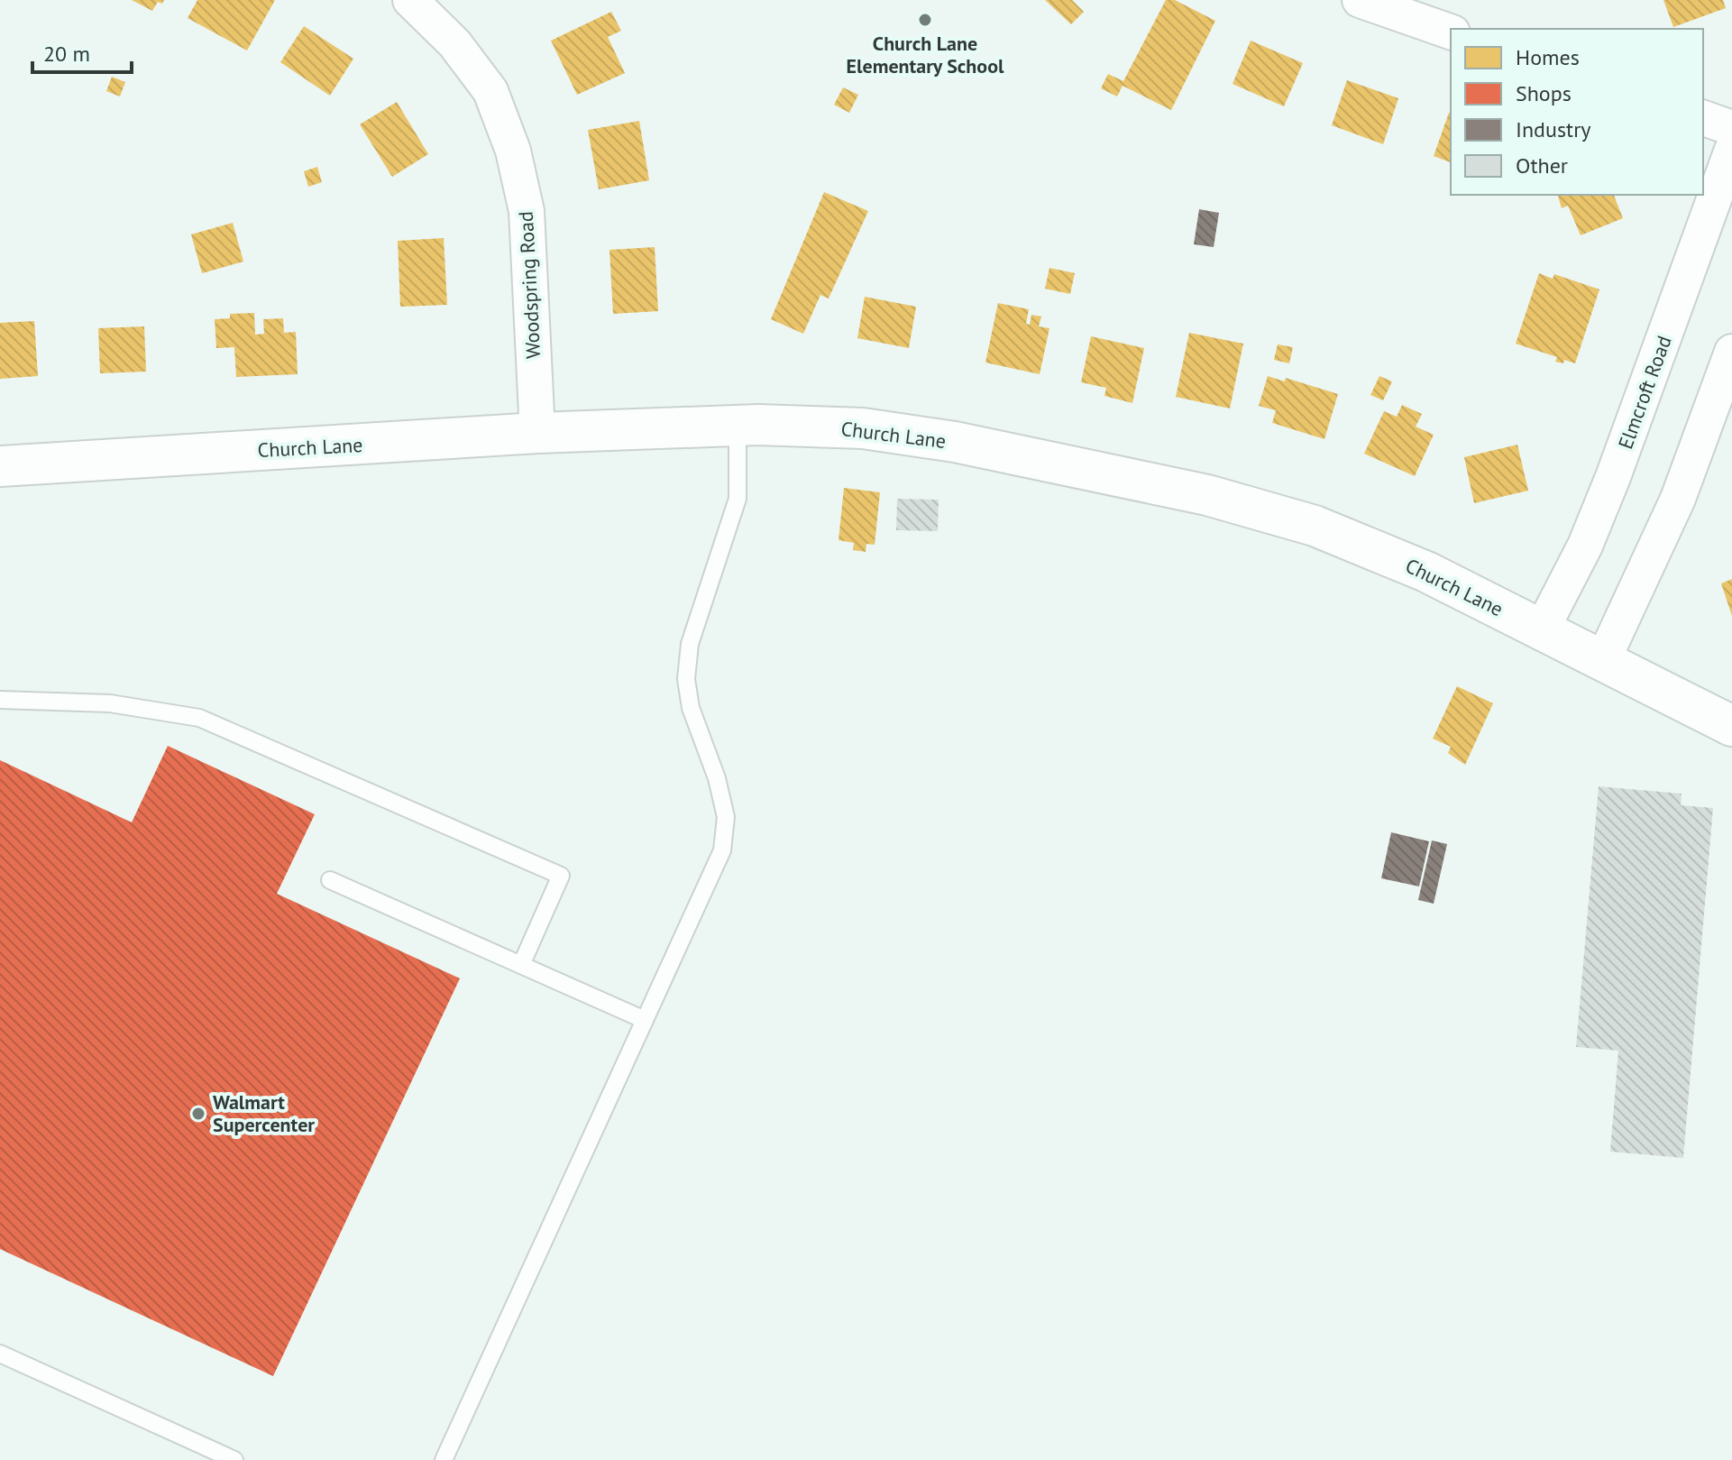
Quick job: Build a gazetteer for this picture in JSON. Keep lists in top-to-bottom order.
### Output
{
  "streets": {
    "street": ["Woodspring Road", "Elmcroft Road", "Church Lane"]
  },
  "crossings": [
    ["Woodspring Road", "Church Lane"],
    ["Elmcroft Road", "Church Lane"]
  ],
  "places": ["Church Lane Elementary School", "Walmart Supercenter"],
  "legend": [
    "Homes",
    "Shops",
    "Industry",
    "Other"
  ],
  "scale_bar": "20 m"
}
